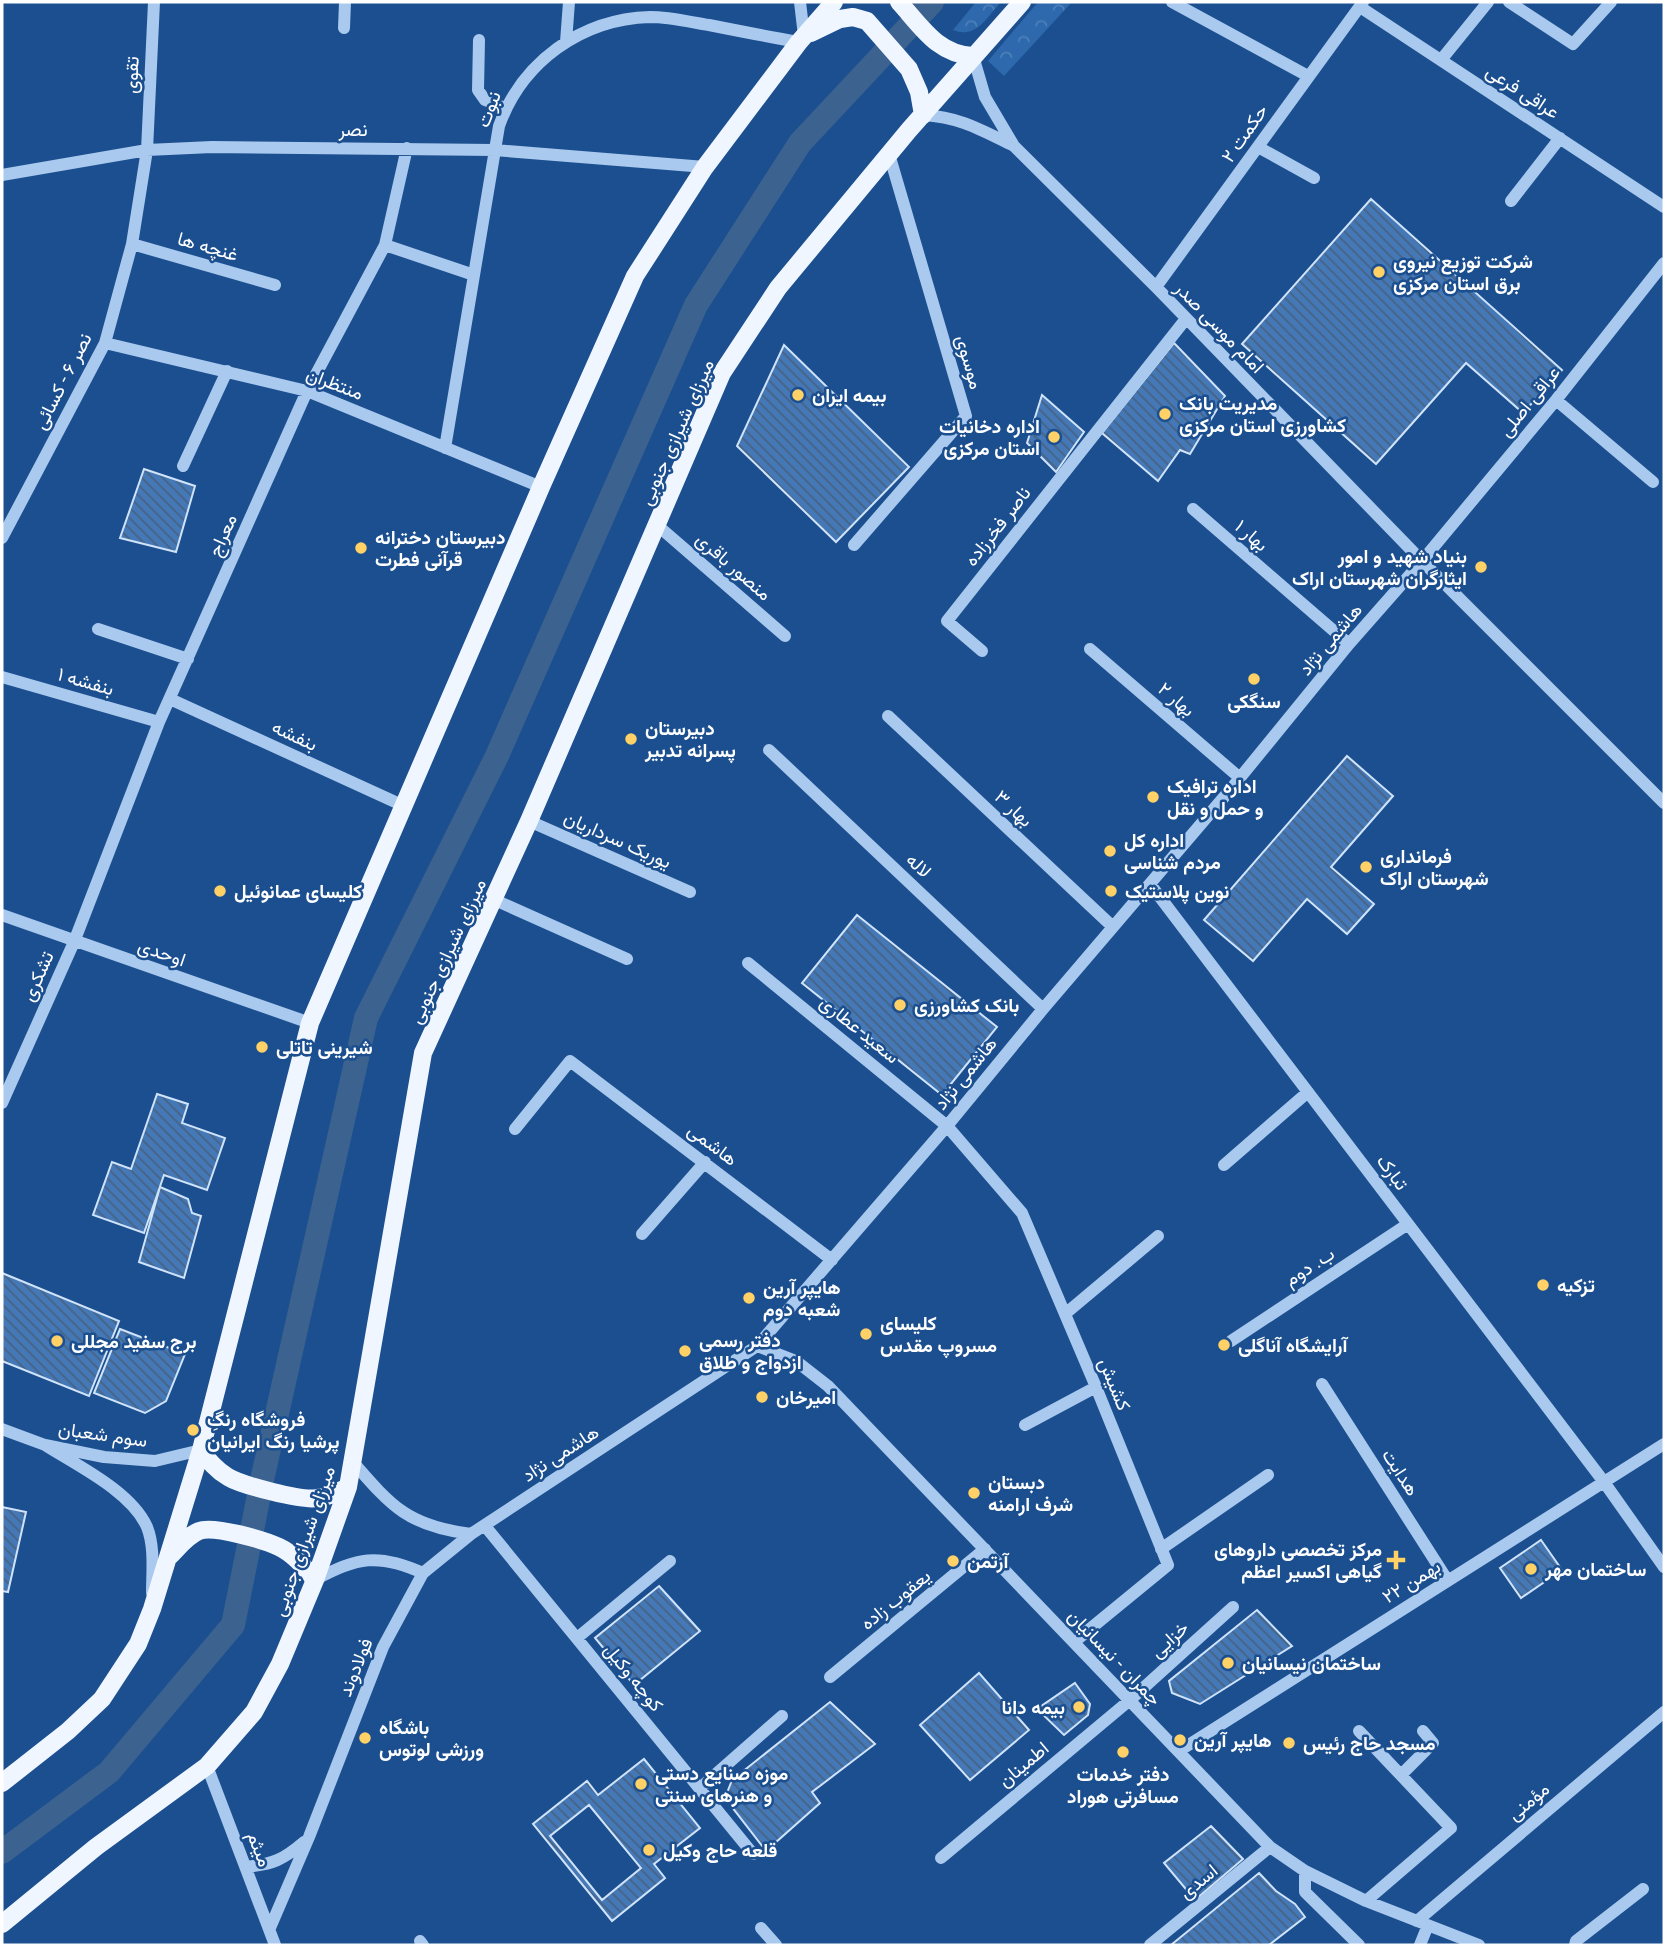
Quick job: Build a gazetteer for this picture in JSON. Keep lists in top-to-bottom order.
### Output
{
  "streets": {
    "main road": ["میرزای شیرازی جنوبی"],
    "street": [
      "تقوی",
      "عراقی فرعی",
      "نبوت",
      "نصر",
      "حکمت ۲",
      "غنچه ها",
      "امام موسی صدر",
      "موسوی",
      "نصر ۶ - کسائی",
      "منتظران",
      "عراقی اصلی",
      "ناصر فخرزاده",
      "معراج",
      "بهار ۱",
      "منصور باقری",
      "هاشمی نژاد",
      "بنفشه ۱",
      "بهار ۲",
      "بنفشه",
      "بهار ۳",
      "یوریک سرداریان",
      "لاله",
      "اوحدی",
      "تشکری",
      "سعید عطاری",
      "هاشمی",
      "تبارک",
      "ب. دوم",
      "کشیش",
      "سوم شعبان",
      "هدایت",
      "۲۲ بهمن",
      "یعقوب زاده",
      "خزایی",
      "چمران - نیسانیان",
      "فولادوند",
      "کوچه وکیل",
      "اطمینان",
      "مؤمنی",
      "میثم",
      "اسدی"
    ]
  },
  "crossings": [
    ["تقوی", "نصر"],
    ["تقوی", "نصر ۶ - کسائی"],
    ["عراقی فرعی", "حکمت ۲"],
    ["نبوت", "نصر"],
    ["نبوت", "منتظران"],
    ["نصر", "نصر ۶ - کسائی"],
    ["نصر", "معراج"],
    ["حکمت ۲", "امام موسی صدر"],
    ["غنچه ها", "نصر ۶ - کسائی"],
    ["امام موسی صدر", "عراقی اصلی"],
    ["امام موسی صدر", "میرزای شیرازی جنوبی"],
    ["امام موسی صدر", "ناصر فخرزاده"],
    ["امام موسی صدر", "هاشمی نژاد"],
    ["موسوی", "میرزای شیرازی جنوبی"],
    ["نصر ۶ - کسائی", "منتظران"],
    ["منتظران", "معراج"],
    ["عراقی اصلی", "هاشمی نژاد"],
    ["میرزای شیرازی جنوبی", "منصور باقری"],
    ["میرزای شیرازی جنوبی", "یوریک سرداریان"],
    ["میرزای شیرازی جنوبی", "میثم"],
    ["معراج", "بنفشه ۱"],
    ["معراج", "بنفشه"],
    ["معراج", "اوحدی"],
    ["معراج", "تشکری"],
    ["بهار ۱", "هاشمی نژاد"],
    ["هاشمی نژاد", "بهار ۲"],
    ["هاشمی نژاد", "بهار ۳"],
    ["هاشمی نژاد", "لاله"],
    ["هاشمی نژاد", "سعید عطاری"],
    ["هاشمی نژاد", "هاشمی"],
    ["هاشمی نژاد", "تبارک"],
    ["هاشمی نژاد", "کشیش"],
    ["هاشمی نژاد", "چمران - نیسانیان"],
    ["هاشمی نژاد", "فولادوند"],
    ["هاشمی نژاد", "کوچه وکیل"],
    ["اوحدی", "تشکری"],
    ["سعید عطاری", "کشیش"],
    ["تبارک", "ب. دوم"],
    ["تبارک", "۲۲ بهمن"],
    ["هدایت", "۲۲ بهمن"],
    ["۲۲ بهمن", "چمران - نیسانیان"],
    ["یعقوب زاده", "چمران - نیسانیان"],
    ["خزایی", "چمران - نیسانیان"],
    ["خزایی", "اطمینان"],
    ["چمران - نیسانیان", "اطمینان"],
    ["چمران - نیسانیان", "مؤمنی"],
    ["چمران - نیسانیان", "اسدی"],
    ["فولادوند", "میثم"]
  ],
  "places": {
    "other": [
      "شرکت توزیع نیروی برق استان مرکزی",
      "بیمه ایران",
      "مدیریت بانک کشاورزی استان مرکزی",
      "اداره دخانیات استان مرکزی",
      "دبیرستان دخترانه قرآنی فطرت",
      "بنیاد شهید و امور ایثارگران شهرستان اراک",
      "سنگکی",
      "دبیرستان پسرانه تدبیر",
      "اداره ترافیک و حمل و نقل",
      "اداره کل مردم شناسی",
      "فرمانداری شهرستان اراک",
      "کلیسای عمانوئیل",
      "نوین پلاستیک",
      "بانک کشاورزی",
      "شیرینی تاتلی",
      "تزکیه",
      "هایپر آرین شعبه دوم",
      "کلیسای مسروپ مقدس",
      "برج سفید مجللی",
      "آرایشگاه آناگلی",
      "دفتر رسمی ازدواج و طلاق",
      "امیرخان",
      "فروشگاه رنگِ پرشیا رنگ ایرانیان",
      "دبستان شرف ارامنه",
      "آرتمن",
      "ساختمان مهر",
      "ساختمان نیسانیان",
      "بیمه دانا",
      "باشگاه ورزشی لوتوس",
      "هایپر آرین",
      "مسجد حاج رئیس",
      "دفتر خدمات مسافرتی هوراد",
      "موزه صنایع دستی و هنرهای سنتی",
      "قلعه حاج وکیل"
    ],
    "health": ["مرکز تخصصی داروهای گیاهی اکسیر اعظم"]
  }
}
